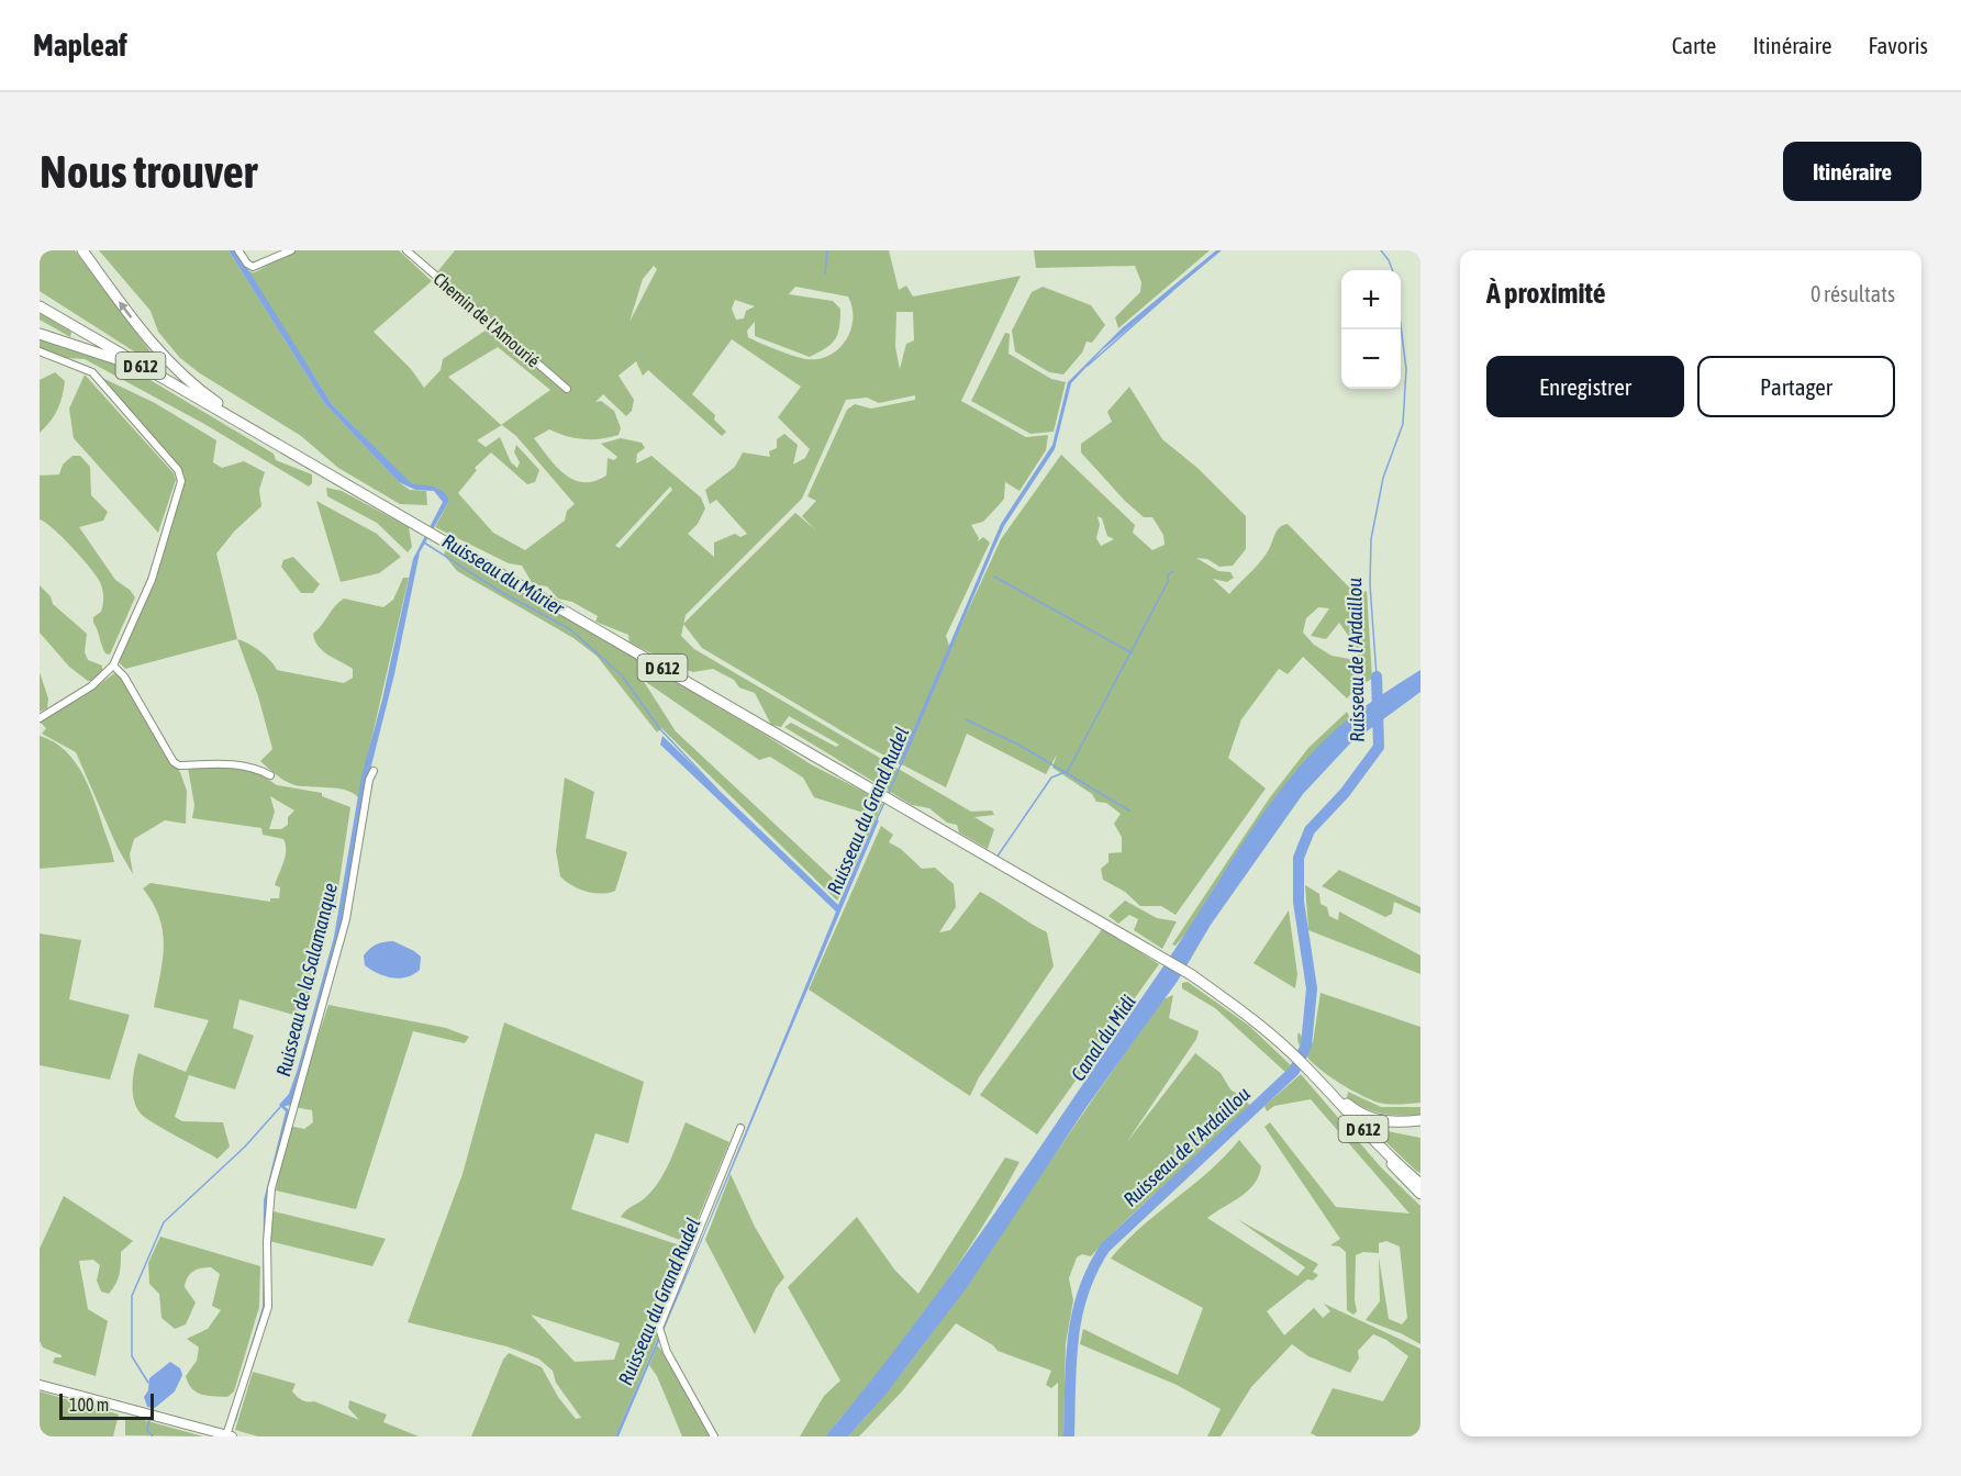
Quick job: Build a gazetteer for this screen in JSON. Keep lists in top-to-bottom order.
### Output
{
  "streets": {
    "highway": ["D 612"],
    "street": ["Chemin de l'Amourié"]
  },
  "water": [
    "Ruisseau du Mûrier",
    "Ruisseau de l'Ardaillou",
    "Ruisseau du Grand Rudel",
    "Ruisseau de la Salamanque",
    "Canal du Midi"
  ],
  "scale_bar": "100 m",
  "page": {
    "header": "Mapleaf",
    "nav": ["Carte", "Itinéraire", "Favoris"],
    "buttons": [
      "Itinéraire",
      ["Enregistrer", "Partager"]
    ],
    "title": "Nous trouver",
    "heading": ["À proximité", "0 résultats"],
    "map_buttons": ["+", "−"],
    "scale": "100 m"
  }
}
